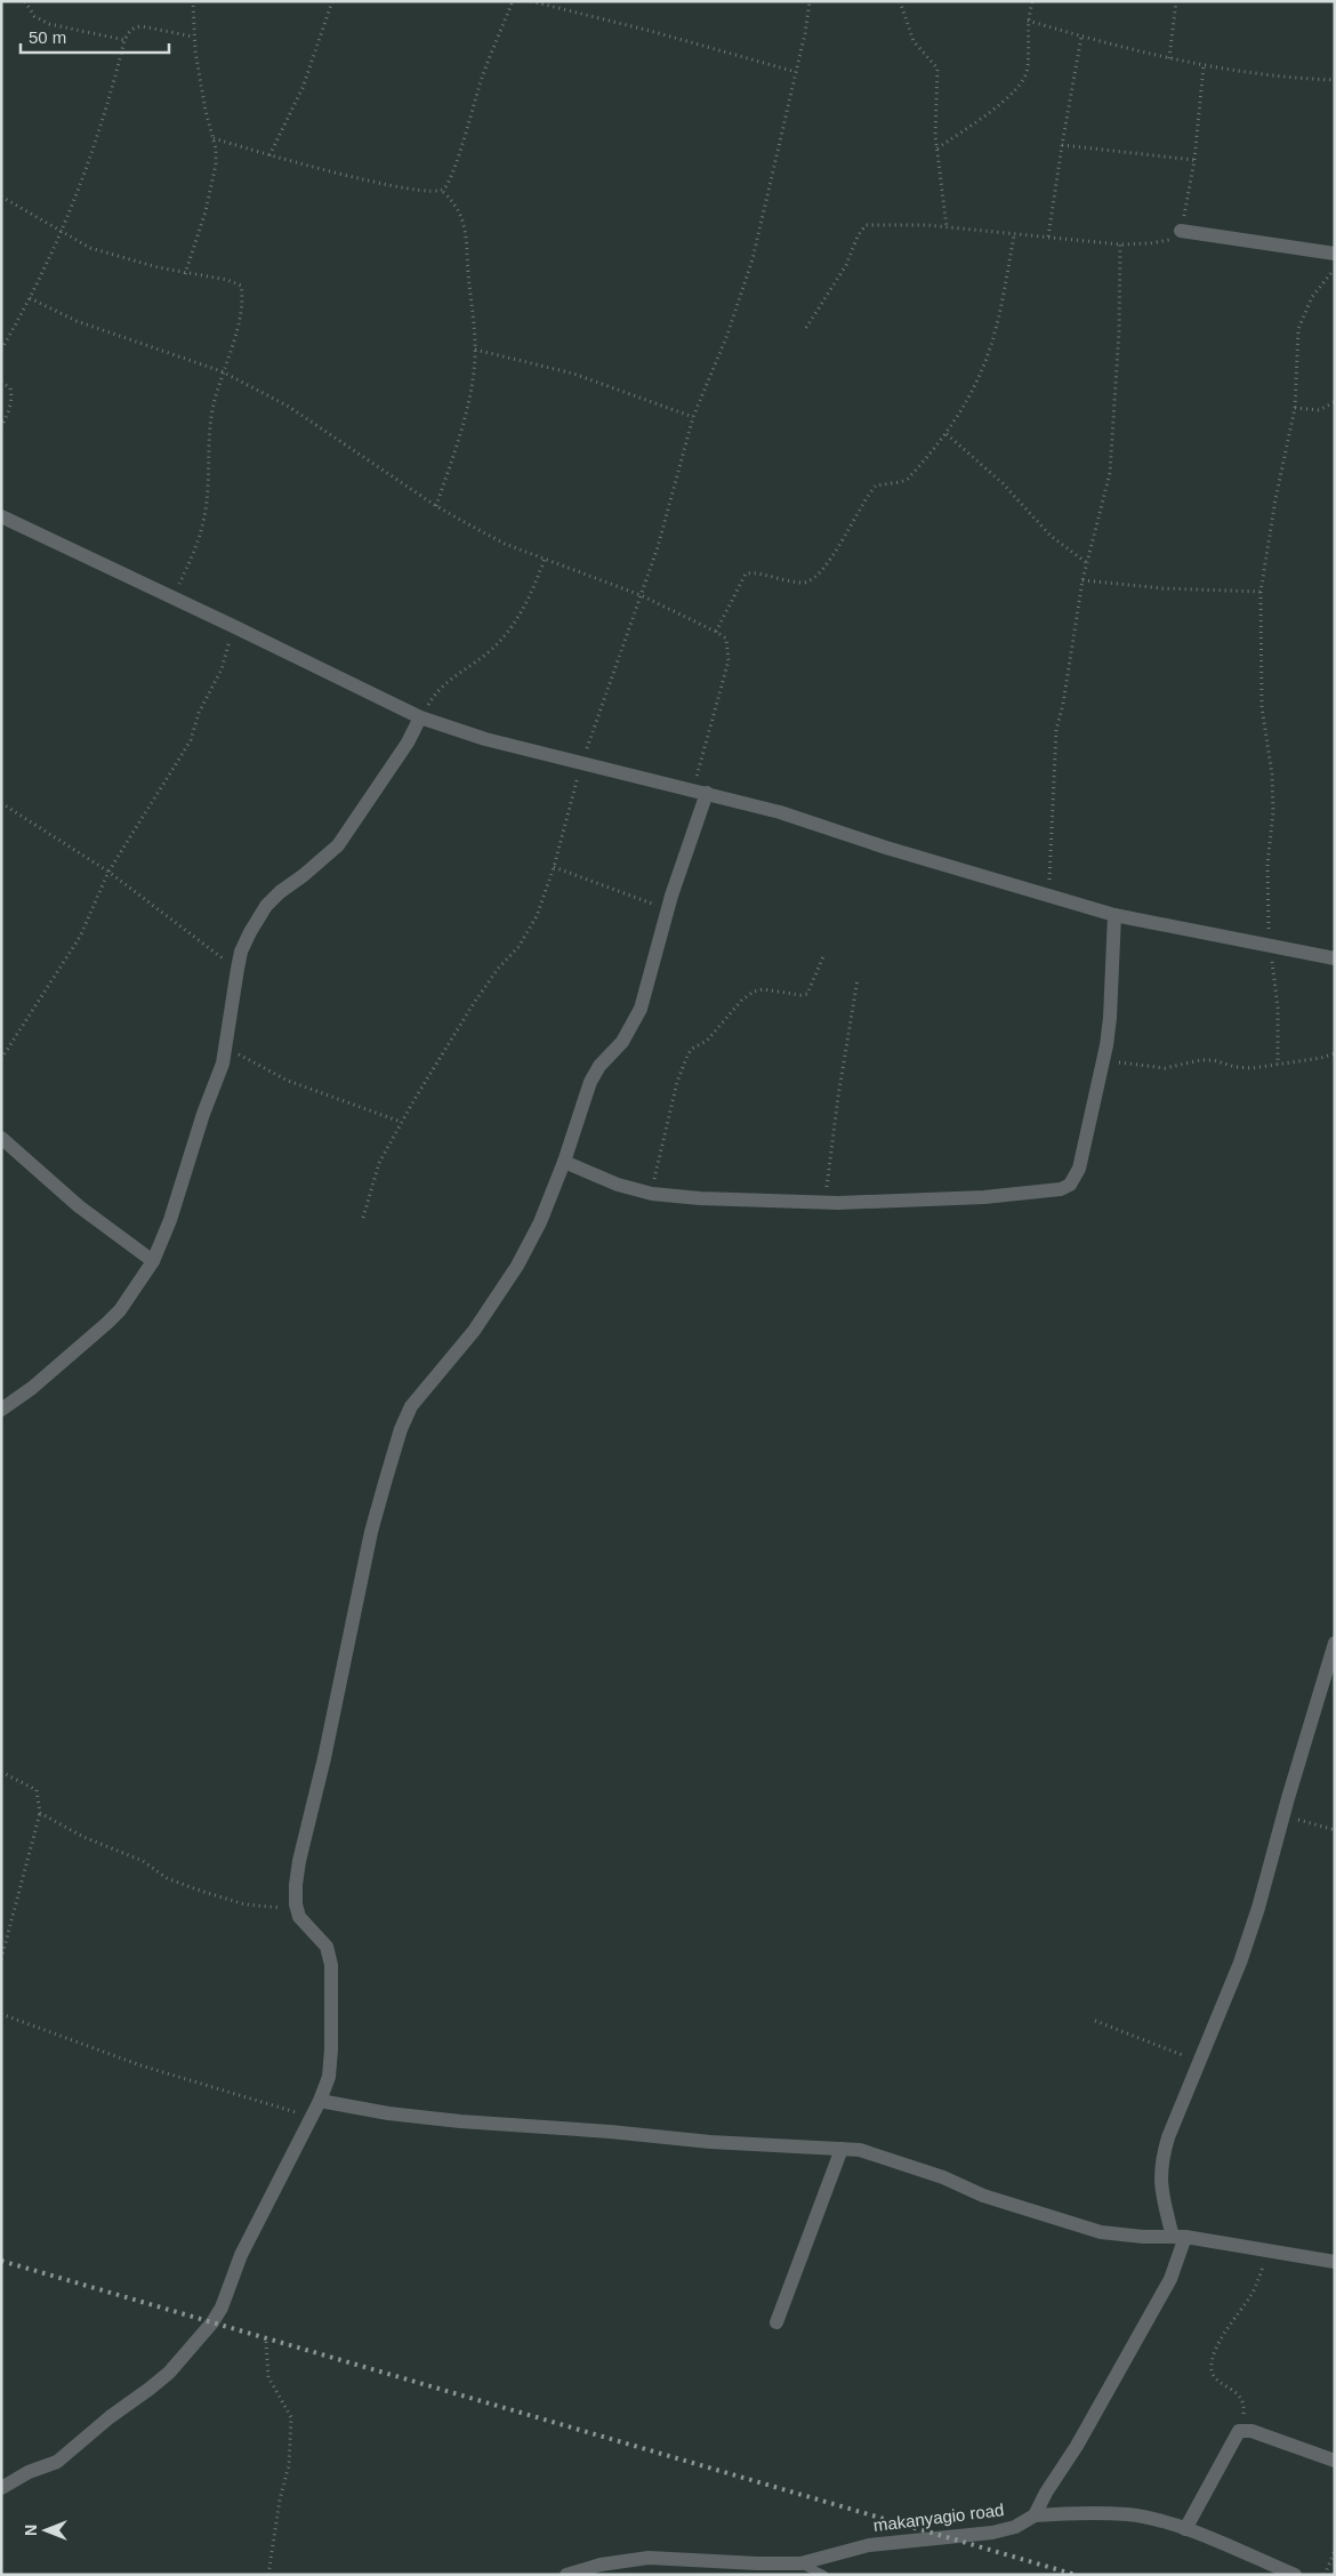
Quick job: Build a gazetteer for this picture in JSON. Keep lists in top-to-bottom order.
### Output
{
  "streets": {
    "street": ["makanyagio road"]
  },
  "scale_bar": "50 m",
  "north": "left"
}
